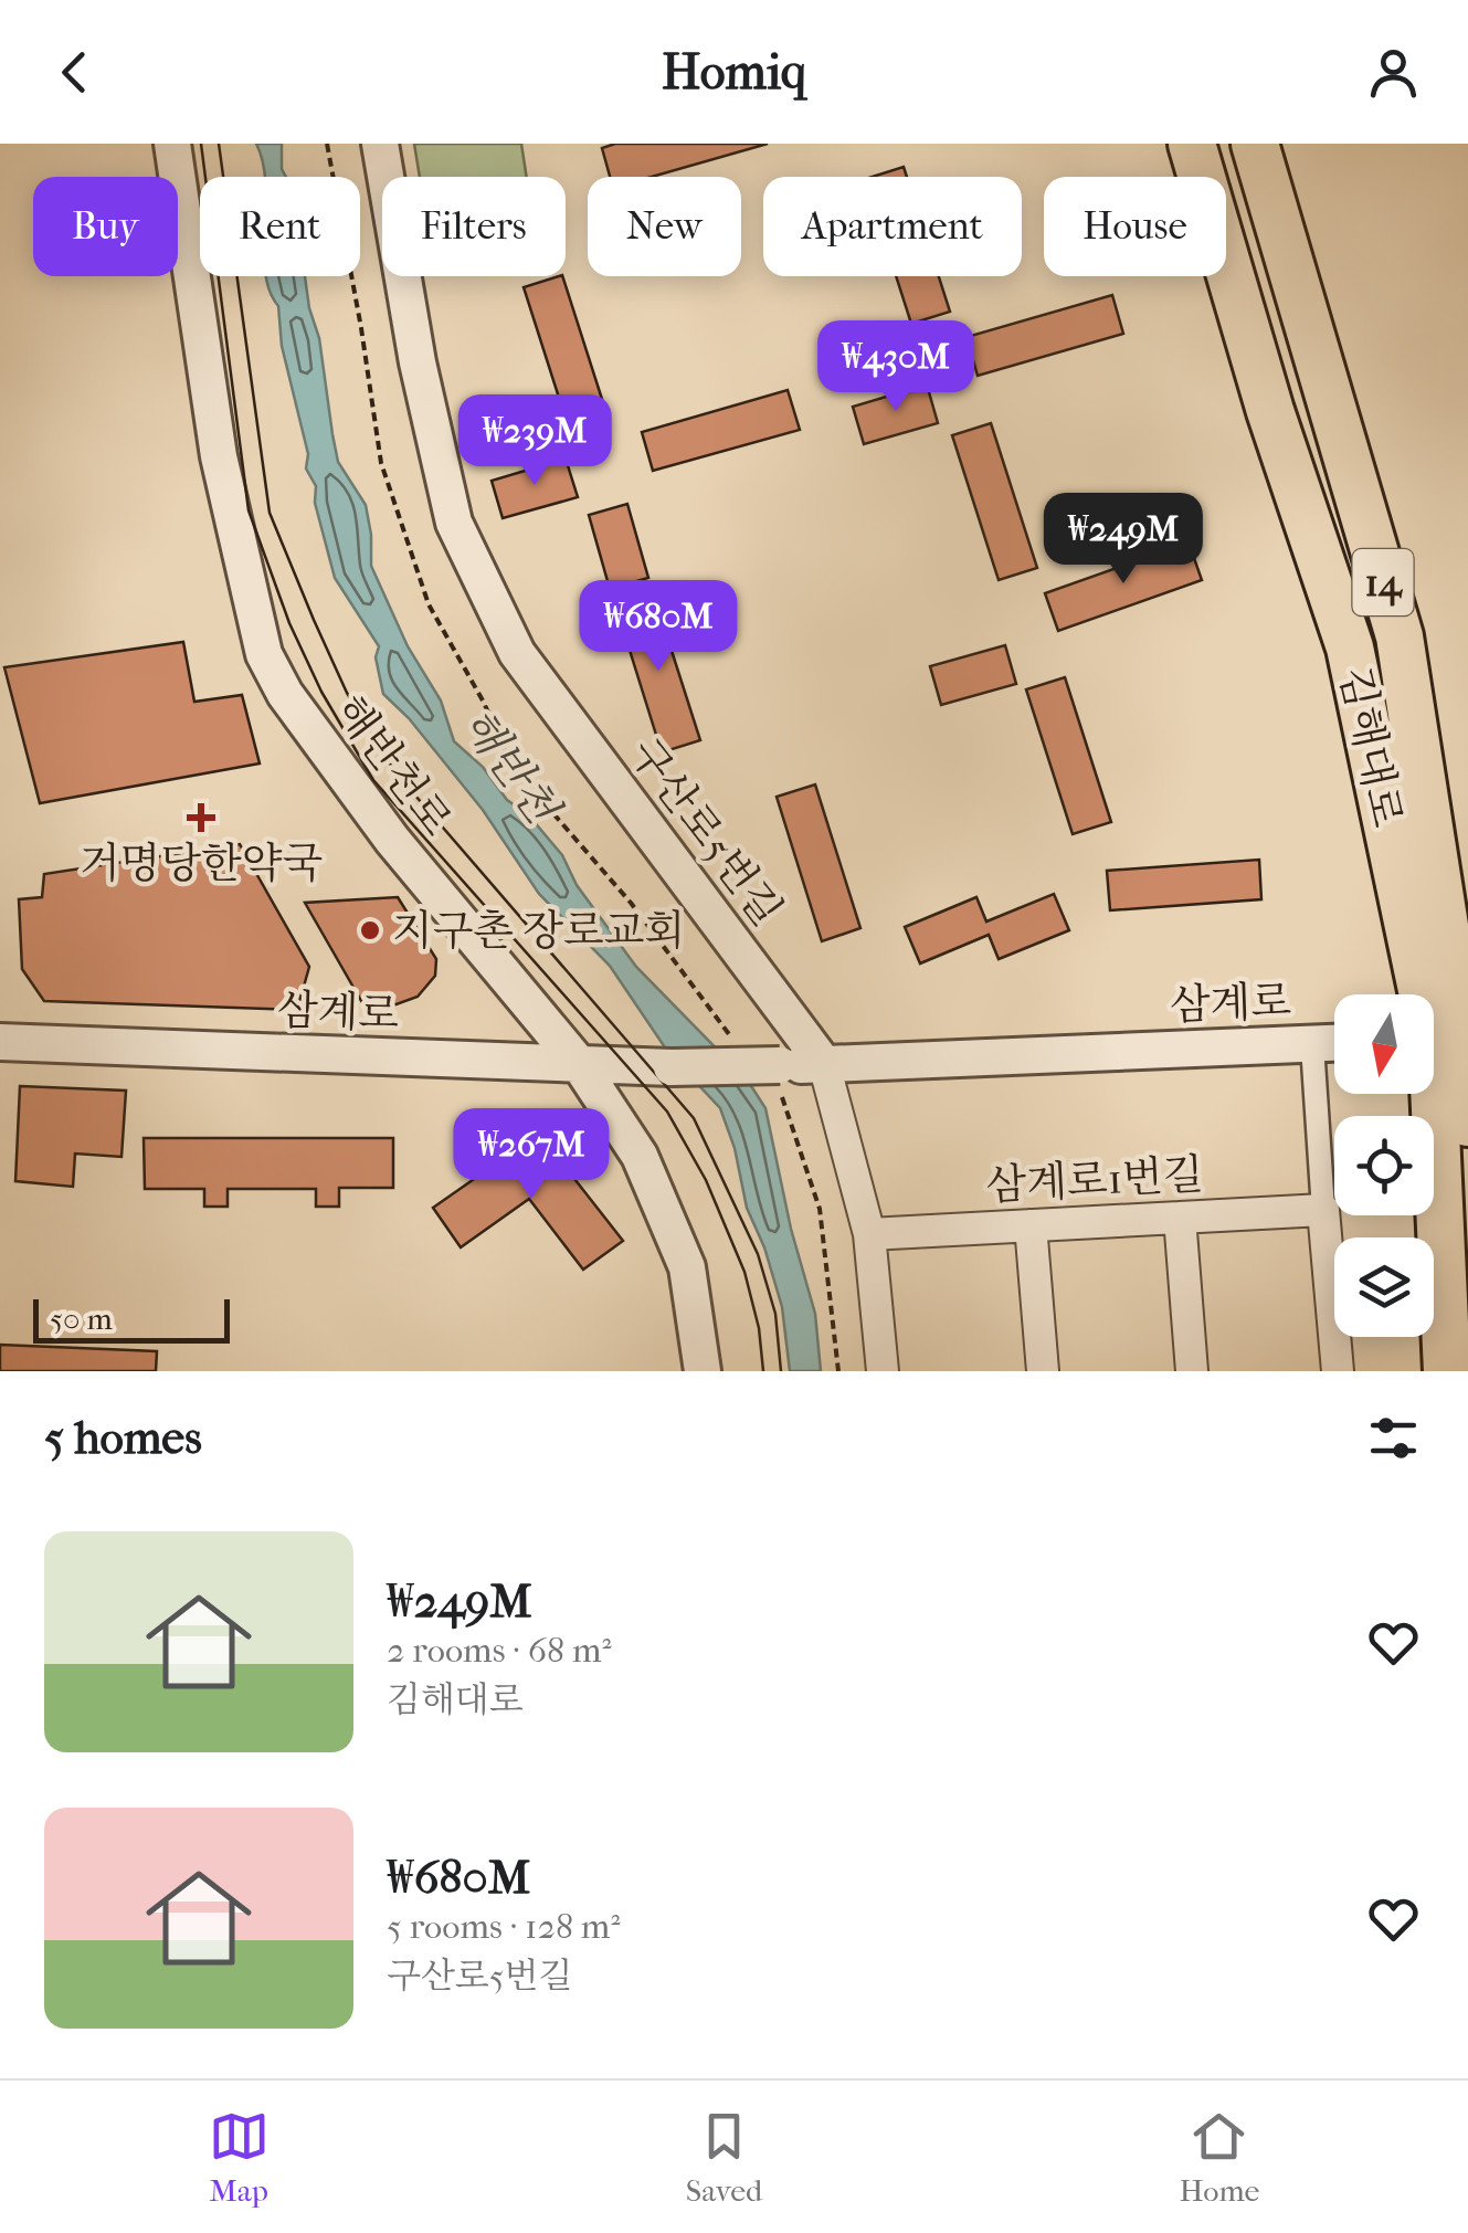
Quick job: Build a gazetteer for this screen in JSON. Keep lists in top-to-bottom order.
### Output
{
  "streets": {
    "main road": ["14", "김해대로"],
    "street": [
      "해반천로",
      "구산로5번길",
      "삼계로",
      "삼계로1번길"
    ]
  },
  "crossings": [
    ["해반천로", "삼계로"],
    ["구산로5번길", "삼계로"]
  ],
  "water": ["해반천"],
  "places": {
    "health": ["거명당한약국"],
    "other": ["지구촌 장로교회"]
  },
  "scale_bar": "50 m",
  "north": "bottom",
  "page": {
    "header": "Homiq",
    "chip": [
      "Buy",
      "Rent",
      "Filters",
      "New",
      "Apartment",
      "House"
    ],
    "price": [
      "₩430M",
      "₩239M",
      "₩249M",
      "₩680M",
      "₩267M"
    ],
    "scale": "50 m",
    "heading": "5 homes",
    "list": [
      {
        "name": "₩249M",
        "note": "2 rooms · 68 m² · 김해대로"
      },
      {
        "name": "₩680M",
        "note": "5 rooms · 128 m² · 구산로5번길"
      }
    ],
    "tabs": ["Map", "Saved", "Home"]
  }
}
